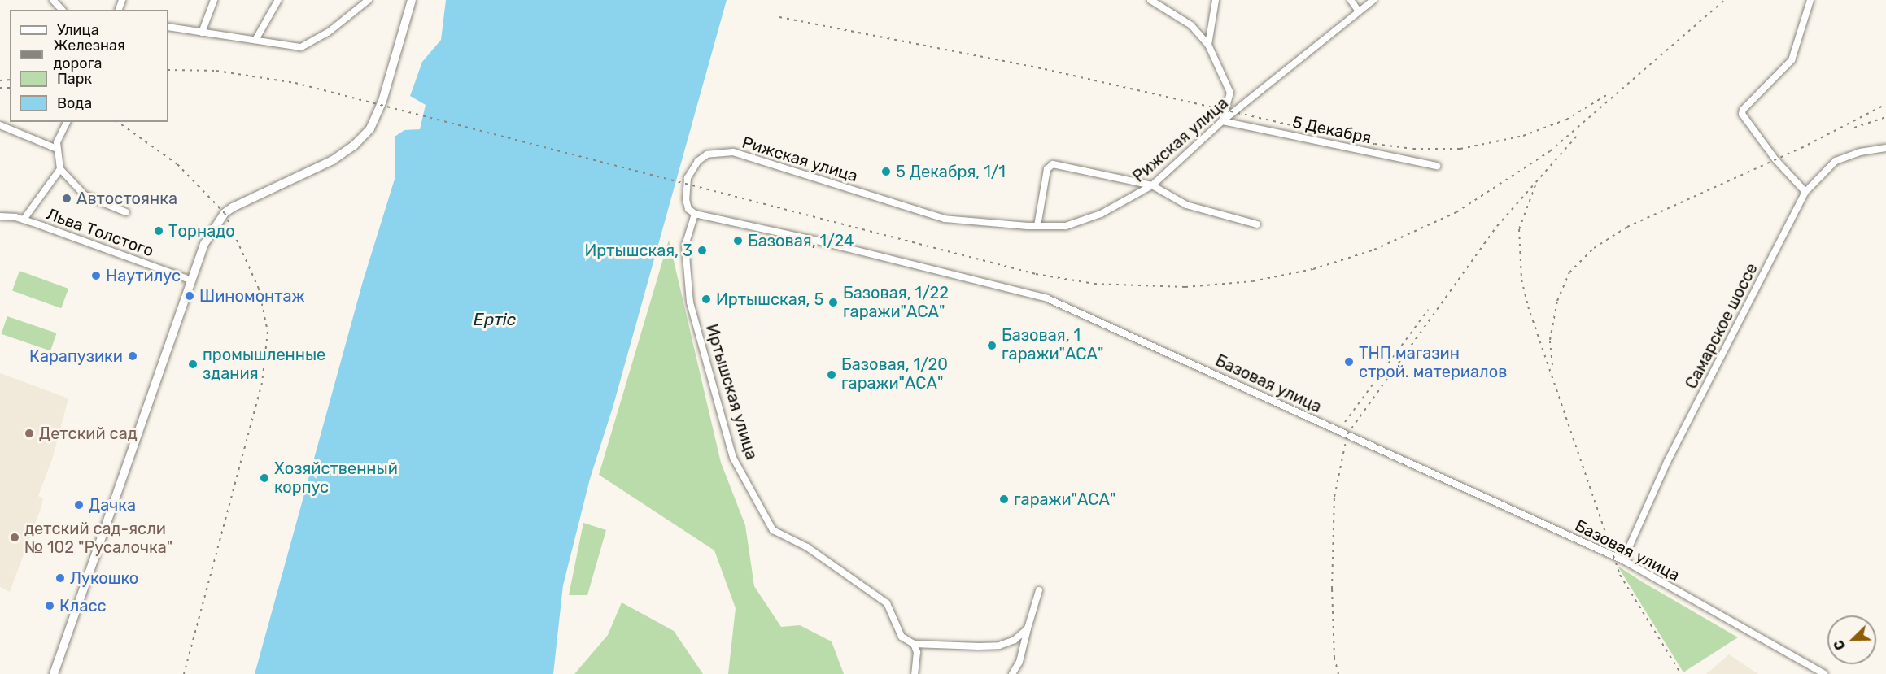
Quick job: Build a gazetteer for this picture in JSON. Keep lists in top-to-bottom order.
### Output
{
  "streets": {
    "street": [
      "5 Декабря",
      "Рижская улица",
      "Льва Толстого",
      "Самарское шоссе",
      "Базовая улица",
      "Иртышская улица"
    ]
  },
  "crossings": [
    ["5 Декабря", "Рижская улица"],
    ["Рижская улица", "Базовая улица"],
    ["Рижская улица", "Иртышская улица"],
    ["Самарское шоссе", "Базовая улица"],
    ["Базовая улица", "Иртышская улица"]
  ],
  "water": ["Ертіс"],
  "places": [
    "5 Декабря, 1/1",
    "Автостоянка",
    "Торнадо",
    "Базовая, 1/24",
    "Иртышская, 3",
    "Наутилус",
    "Шиномонтаж",
    "Иртышская, 5",
    "Базовая, 1/22 гаражи\"ACА\"",
    "Базовая, 1 гаражи\"ACА\"",
    "Карапузики",
    "ТНП магазин строй. материалов",
    "промышленные здания",
    "Базовая, 1/20 гаражи\"ACА\"",
    "Детский сад",
    "Хозяйственный корпус",
    "гаражи\"ACА\"",
    "Дачка",
    "детский сад-ясли № 102 \"Русалочка\"",
    "Лукошко",
    "Класс"
  ],
  "legend": [
    "Улица",
    "Железная дорога",
    "Парк",
    "Вода"
  ],
  "north": "bottom left"
}
